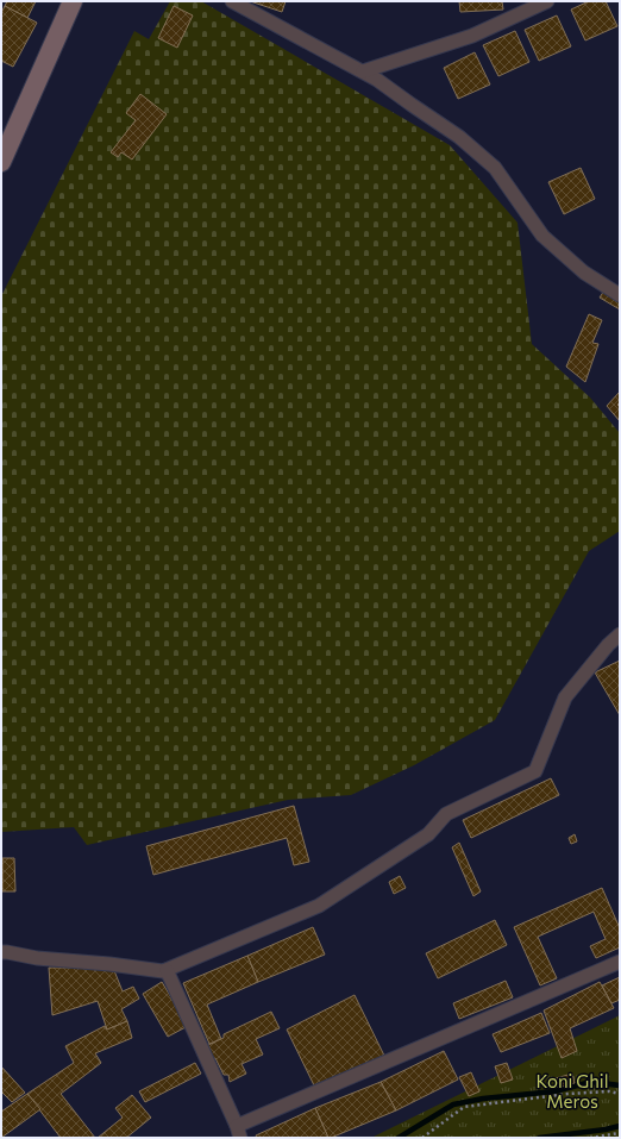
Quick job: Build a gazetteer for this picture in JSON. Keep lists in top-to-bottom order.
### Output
{
  "parks": ["Koni Ghil Meros"]
}
